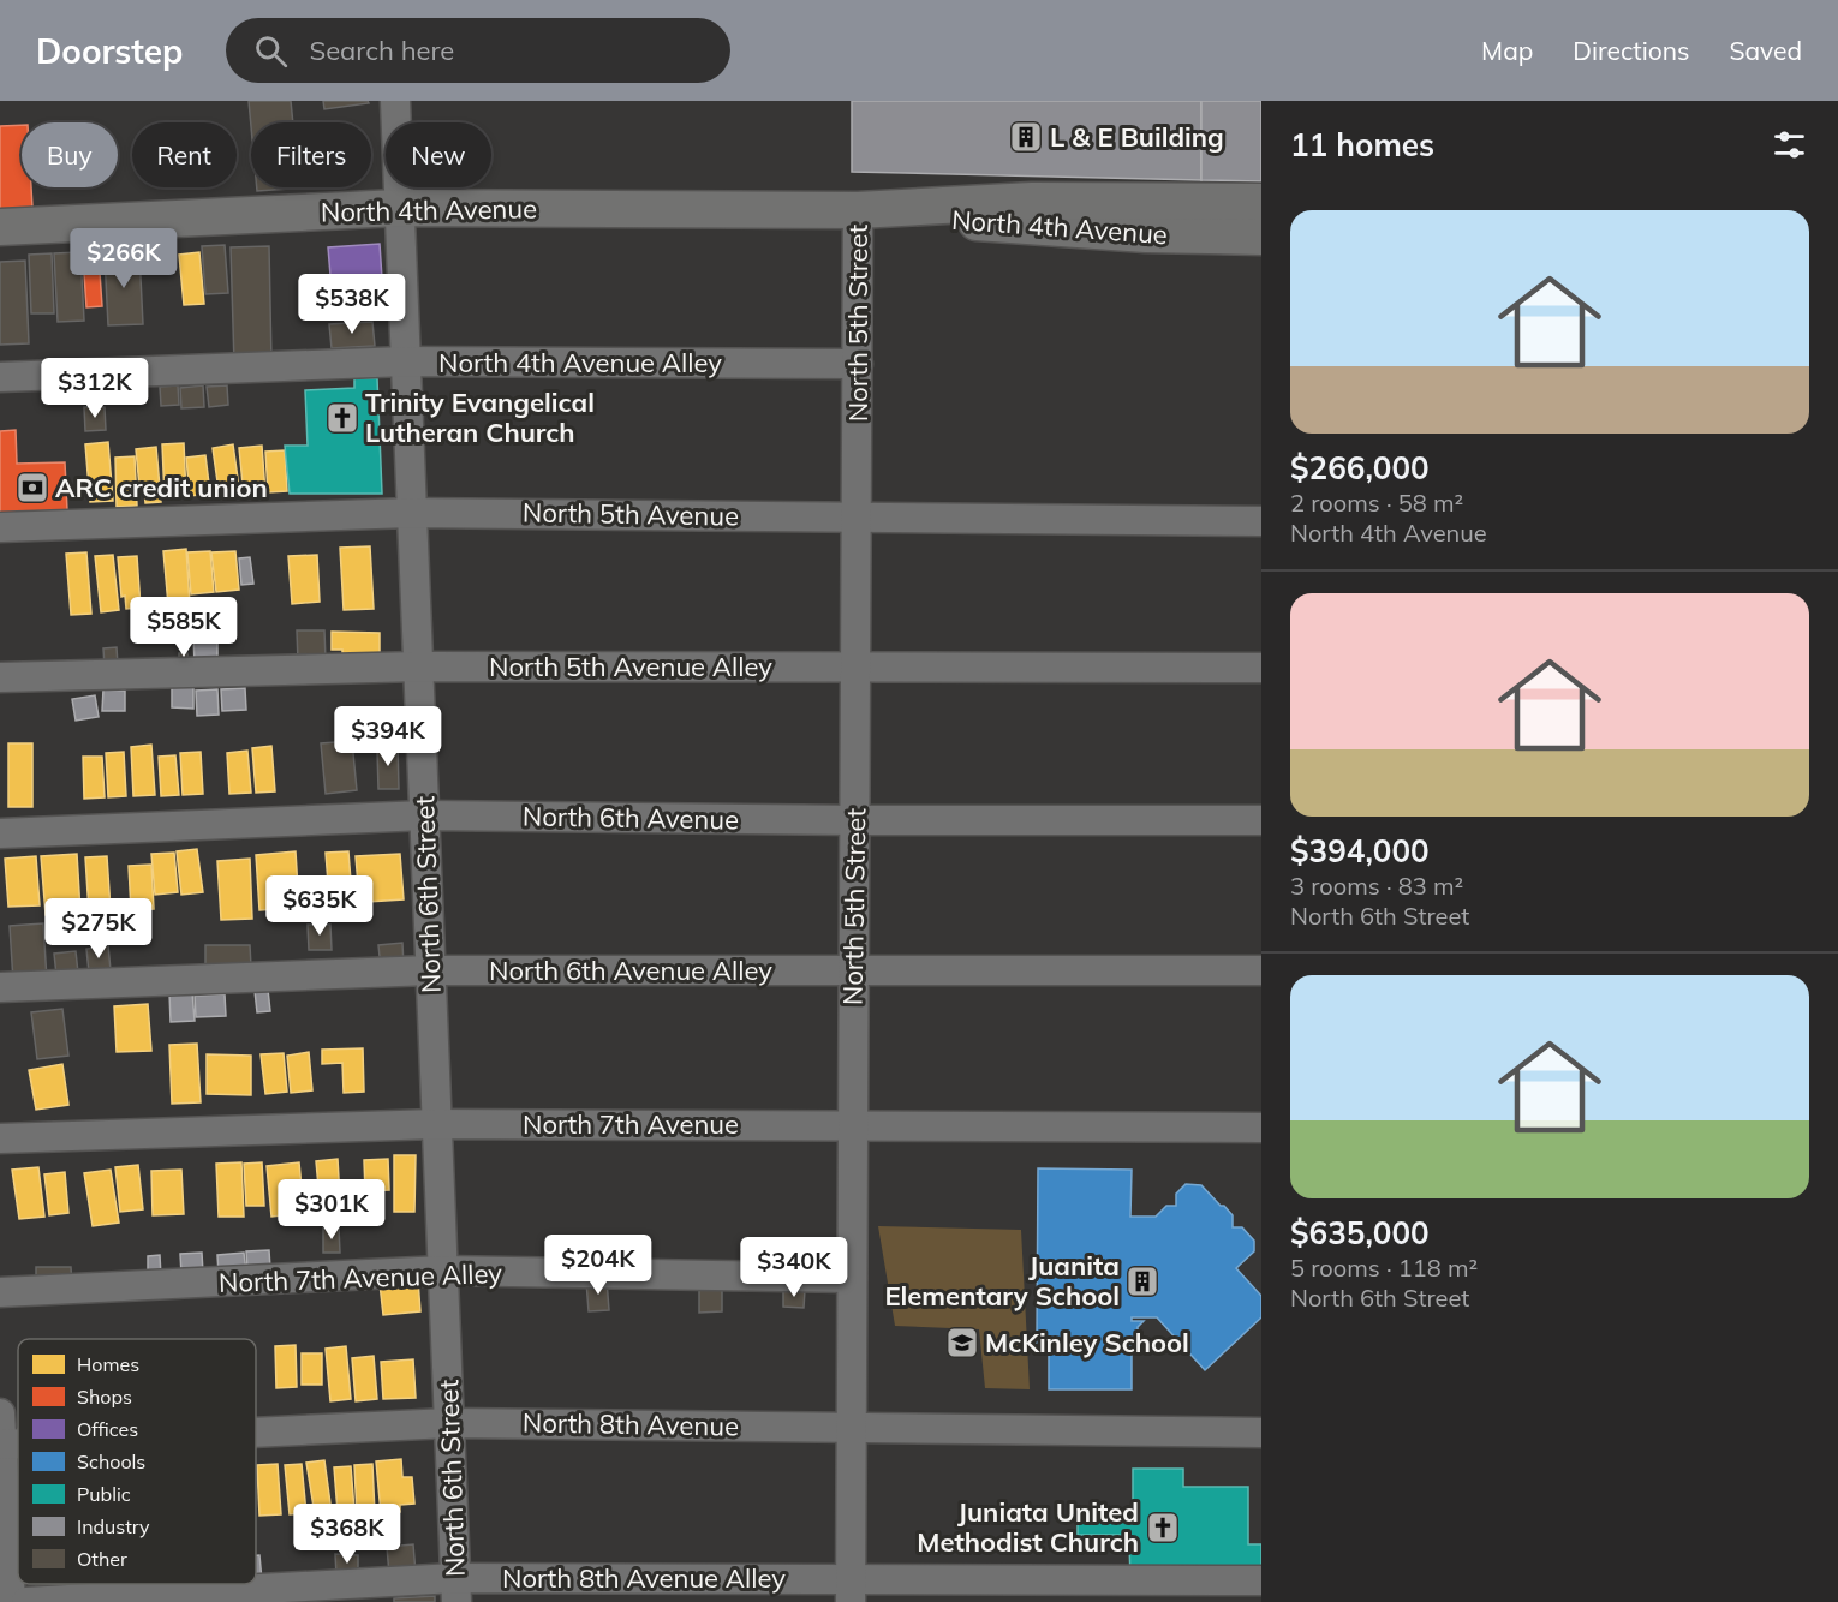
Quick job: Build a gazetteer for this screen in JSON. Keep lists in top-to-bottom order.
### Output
{
  "streets": {
    "main road": ["North 4th Avenue"],
    "street": [
      "North 5th Street",
      "North 4th Avenue Alley",
      "North 5th Avenue",
      "North 5th Avenue Alley",
      "North 6th Avenue",
      "North 6th Street",
      "North 6th Avenue Alley",
      "North 7th Avenue",
      "North 7th Avenue Alley",
      "North 8th Avenue",
      "North 8th Avenue Alley"
    ]
  },
  "crossings": [
    ["North 4th Avenue", "North 5th Street"],
    ["North 4th Avenue", "North 6th Street"],
    ["North 5th Street", "North 4th Avenue Alley"],
    ["North 5th Street", "North 5th Avenue"],
    ["North 5th Street", "North 5th Avenue Alley"],
    ["North 5th Street", "North 6th Avenue"],
    ["North 5th Street", "North 6th Avenue Alley"],
    ["North 5th Street", "North 7th Avenue"],
    ["North 5th Street", "North 7th Avenue Alley"],
    ["North 5th Street", "North 8th Avenue"],
    ["North 5th Street", "North 8th Avenue Alley"],
    ["North 4th Avenue Alley", "North 6th Street"],
    ["North 5th Avenue", "North 6th Street"],
    ["North 5th Avenue Alley", "North 6th Street"],
    ["North 6th Avenue", "North 6th Street"],
    ["North 6th Street", "North 6th Avenue Alley"],
    ["North 6th Street", "North 7th Avenue"],
    ["North 6th Street", "North 7th Avenue Alley"],
    ["North 6th Street", "North 8th Avenue"],
    ["North 6th Street", "North 8th Avenue Alley"]
  ],
  "places": {
    "building": ["L & E Building", "Juanita Elementary School"],
    "church": ["Trinity Evangelical Lutheran Church", "Juniata United Methodist Church"],
    "bank": ["ARC credit union"],
    "school or university": ["McKinley School"]
  },
  "legend": [
    "Homes",
    "Shops",
    "Offices",
    "Schools",
    "Public",
    "Industry",
    "Other"
  ],
  "page": {
    "header": "Doorstep",
    "search": "Search here",
    "nav": ["Map", "Directions", "Saved"],
    "heading": "11 homes",
    "chip": [
      "Buy",
      "Rent",
      "Filters",
      "New"
    ],
    "list": [
      {
        "name": "$266,000",
        "note": "2 rooms · 58 m² · North 4th Avenue"
      },
      {
        "name": "$394,000",
        "note": "3 rooms · 83 m² · North 6th Street"
      },
      {
        "name": "$635,000",
        "note": "5 rooms · 118 m² · North 6th Street"
      }
    ],
    "price": [
      "$266K",
      "$538K",
      "$312K",
      "$585K",
      "$394K",
      "$635K",
      "$275K",
      "$301K",
      "$204K",
      "$340K",
      "$368K"
    ]
  }
}
